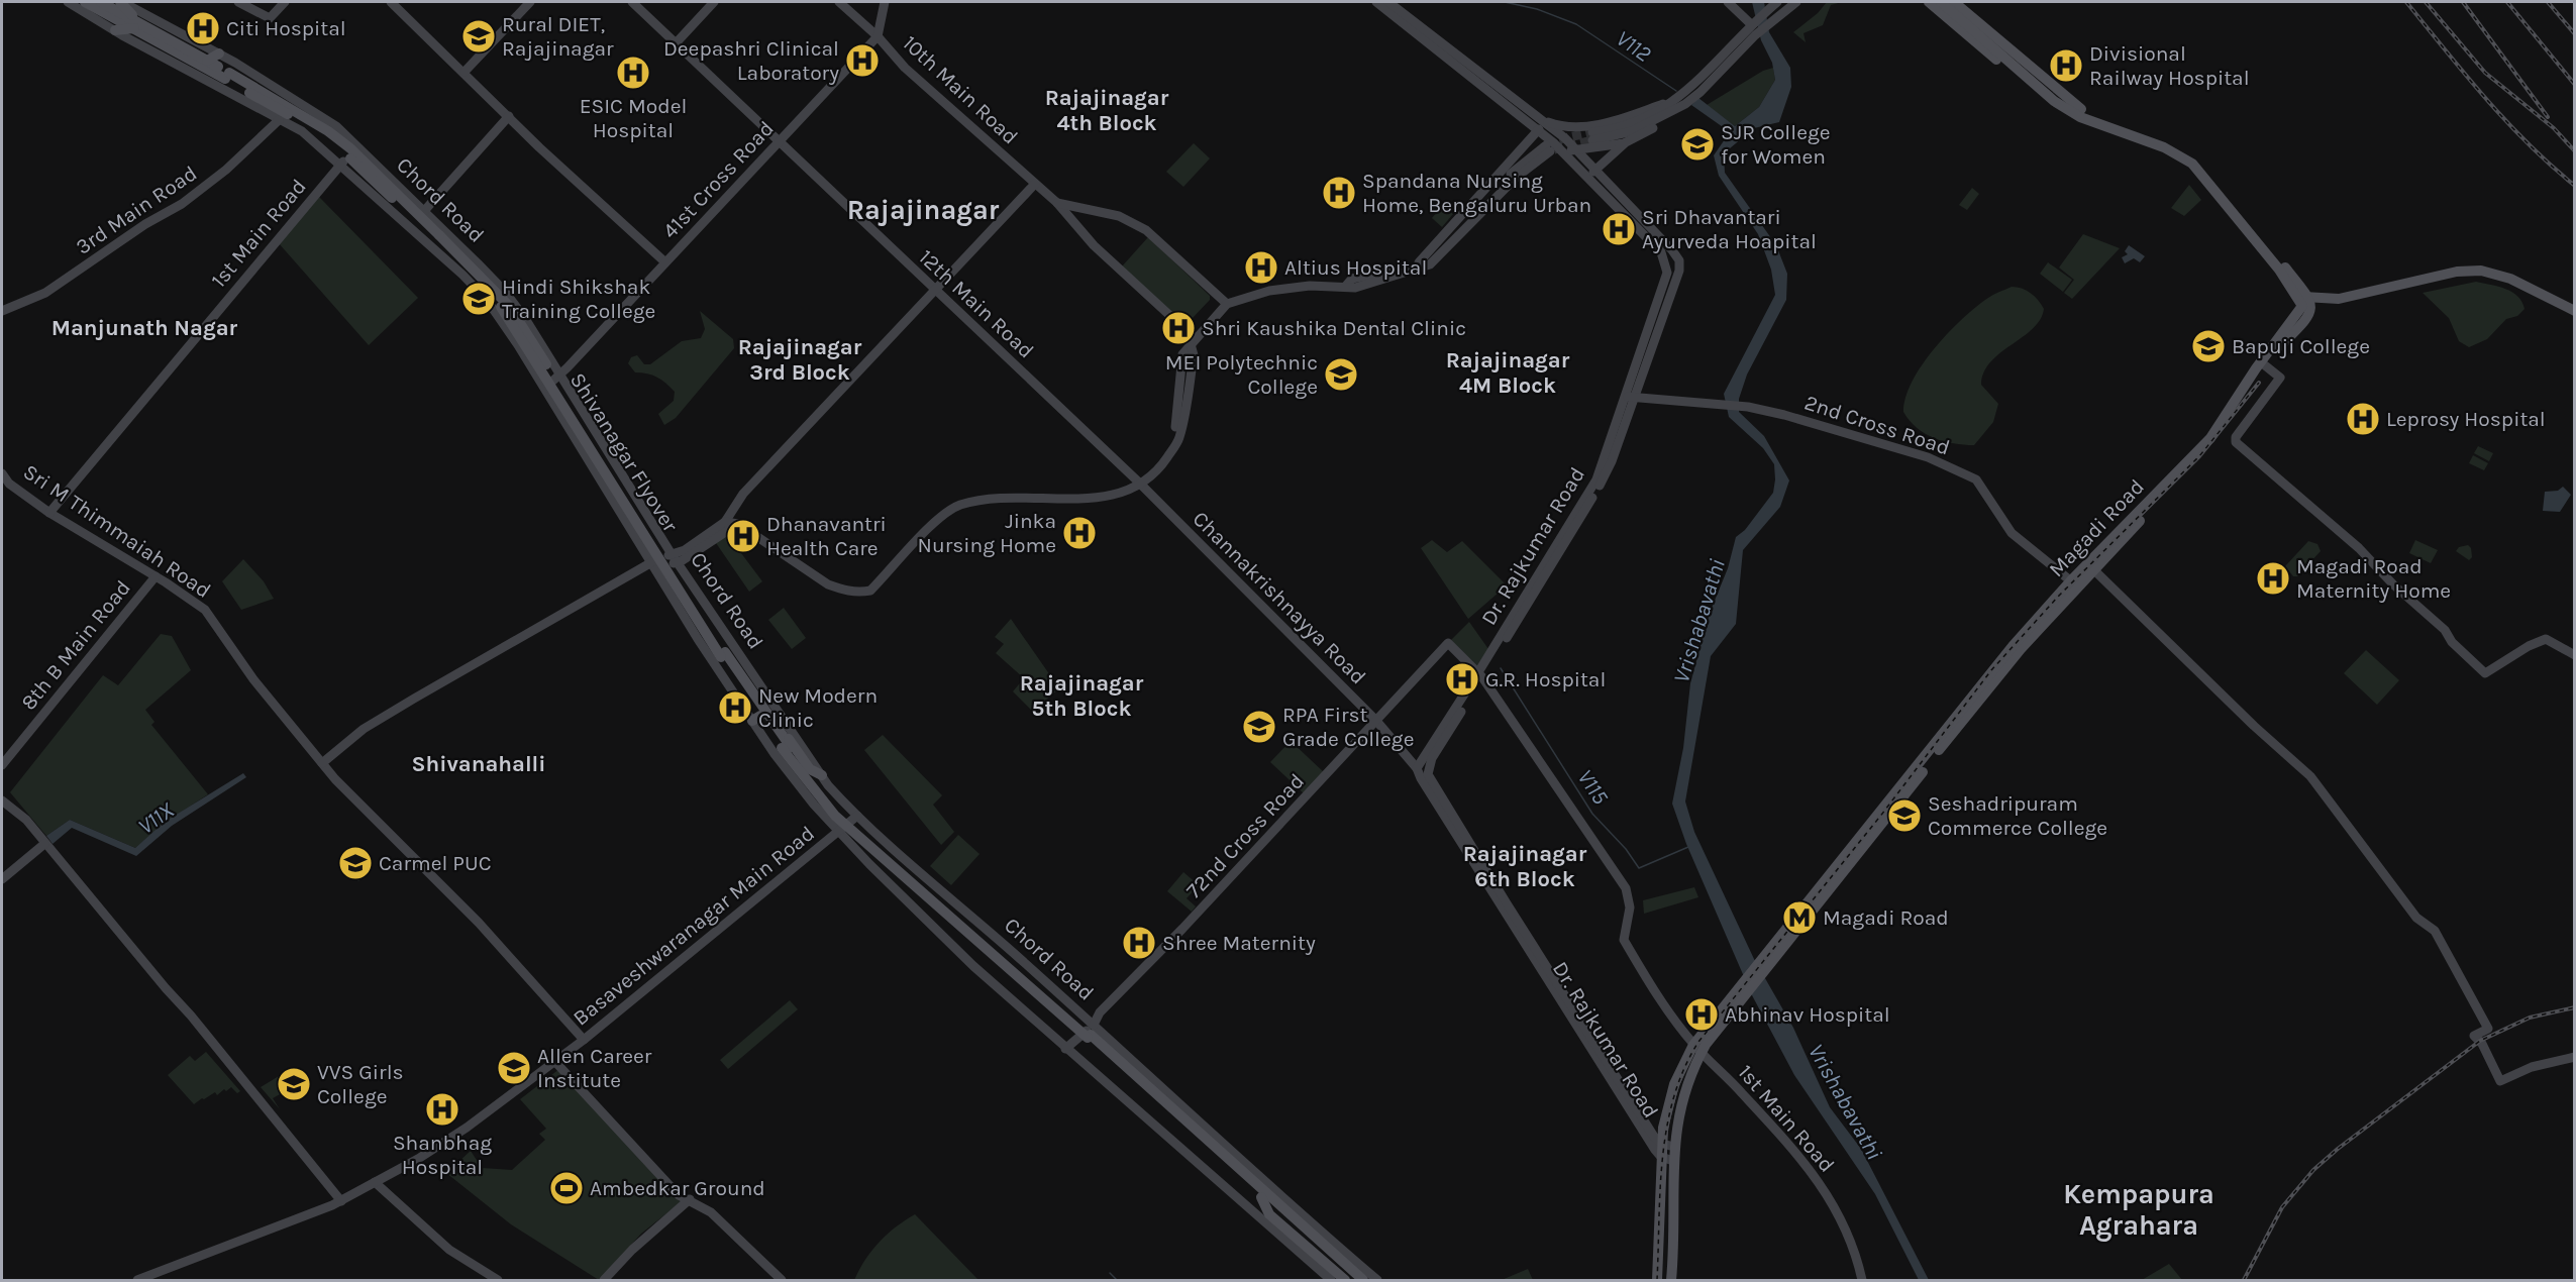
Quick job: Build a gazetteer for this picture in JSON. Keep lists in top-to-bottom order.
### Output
{
  "streets": {
    "main road": ["Shivanagar Flyover", "Magadi Road"],
    "street": [
      "10th Main Road",
      "41st Cross Road",
      "Chord Road",
      "3rd Main Road",
      "1st Main Road",
      "12th Main Road",
      "2nd Cross Road",
      "Sri M Thimmaiah Road",
      "Dr. Rajkumar Road",
      "Channakrishnayya Road",
      "8th B Main Road",
      "72nd Cross Road",
      "Basaveshwaranagar Main Road"
    ]
  },
  "crossings": [
    ["10th Main Road", "41st Cross Road"],
    ["41st Cross Road", "Chord Road"],
    ["41st Cross Road", "12th Main Road"],
    ["Chord Road", "3rd Main Road"],
    ["Chord Road", "1st Main Road"],
    ["Chord Road", "Shivanagar Flyover"],
    ["Chord Road", "72nd Cross Road"],
    ["Chord Road", "Basaveshwaranagar Main Road"],
    ["1st Main Road", "Magadi Road"],
    ["1st Main Road", "Sri M Thimmaiah Road"],
    ["1st Main Road", "Dr. Rajkumar Road"],
    ["1st Main Road", "72nd Cross Road"],
    ["12th Main Road", "Channakrishnayya Road"],
    ["2nd Cross Road", "Magadi Road"],
    ["2nd Cross Road", "Dr. Rajkumar Road"],
    ["Magadi Road", "Dr. Rajkumar Road"],
    ["Sri M Thimmaiah Road", "8th B Main Road"],
    ["Sri M Thimmaiah Road", "Basaveshwaranagar Main Road"],
    ["Dr. Rajkumar Road", "Channakrishnayya Road"],
    ["Channakrishnayya Road", "72nd Cross Road"]
  ],
  "districts": [
    "Rajajinagar 4th Block",
    "Rajajinagar",
    "Manjunath Nagar",
    "Rajajinagar 3rd Block",
    "Rajajinagar 4M Block",
    "Rajajinagar 5th Block",
    "Shivanahalli",
    "Rajajinagar 6th Block",
    "Kempapura Agrahara"
  ],
  "water": [
    "V112",
    "Vrishabavathi",
    "V115",
    "V11X"
  ],
  "places": {
    "hospital": [
      "Citi Hospital",
      "Deepashri Clinical Laboratory",
      "Divisional Railway Hospital",
      "ESIC Model Hospital",
      "Spandana Nursing Home, Bengaluru Urban",
      "Sri Dhavantari Ayurveda Hoapital",
      "Altius Hospital",
      "Shri Kaushika Dental Clinic",
      "Leprosy Hospital",
      "Jinka Nursing Home",
      "Dhanavantri Health Care",
      "Magadi Road Maternity Home",
      "G.R. Hospital",
      "New Modern Clinic",
      "Shree Maternity",
      "Abhinav Hospital",
      "Shanbhag Hospital"
    ],
    "school or university": [
      "Rural DIET, Rajajinagar",
      "SJR College for Women",
      "Hindi Shikshak Training College",
      "Bapuji College",
      "MEI Polytechnic College",
      "RPA First Grade College",
      "Seshadripuram Commerce College",
      "Carmel PUC",
      "Allen Career Institute",
      "VVS Girls College"
    ],
    "metro station": ["Magadi Road"],
    "sports": ["Ambedkar Ground"]
  }
}
